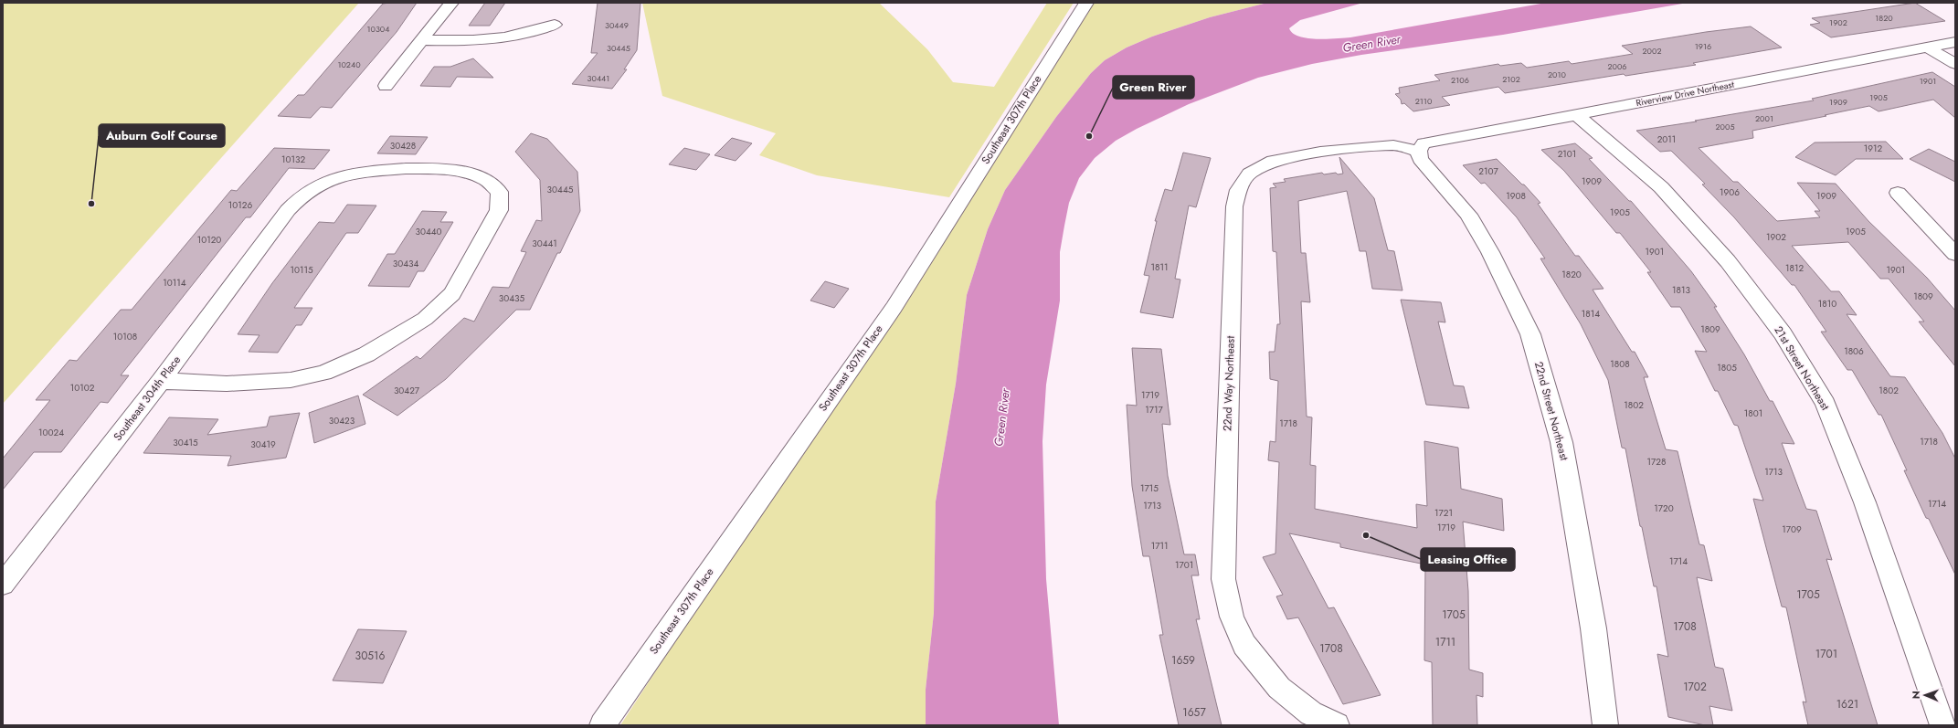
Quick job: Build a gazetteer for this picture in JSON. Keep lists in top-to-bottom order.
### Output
{
  "streets": {
    "street": [
      "Riverview Drive Northeast",
      "Southeast 307th Place",
      "21st Street Northeast",
      "22nd Way Northeast",
      "Southeast 304th Place",
      "22nd Street Northeast"
    ]
  },
  "crossings": [
    ["Riverview Drive Northeast", "21st Street Northeast"],
    ["Riverview Drive Northeast", "22nd Way Northeast"],
    ["Riverview Drive Northeast", "22nd Street Northeast"],
    ["22nd Way Northeast", "22nd Street Northeast"]
  ],
  "water": ["Green River"],
  "places": ["Green River", "Auburn Golf Course", "Leasing Office"],
  "house_numbers": [
    "1820",
    "1902",
    "30449",
    "10304",
    "1916",
    "30445",
    "2002",
    "10240",
    "2006",
    "2010",
    "30441",
    "2102",
    "2106",
    "1901",
    "1905",
    "2110",
    "1909",
    "2001",
    "2005",
    "2011",
    "30428",
    "1912",
    "2101",
    "10132",
    "2107",
    "1909",
    "30445",
    "1906",
    "1908",
    "1909",
    "10126",
    "1905",
    "30440",
    "1905",
    "1902",
    "10120",
    "30441",
    "1901",
    "30434",
    "1811",
    "1812",
    "10115",
    "1901",
    "1820",
    "10114",
    "1813",
    "1809",
    "30435",
    "1810",
    "1814",
    "1809",
    "10108",
    "1806",
    "1808",
    "1805",
    "10102",
    "30427",
    "1802",
    "1719",
    "1802",
    "1717",
    "1801",
    "30423",
    "1718",
    "10024",
    "1718",
    "30415",
    "30419",
    "1728",
    "1713",
    "1715",
    "1714",
    "1713",
    "1720",
    "1721",
    "1719",
    "1709",
    "1711",
    "1714",
    "1701",
    "1705",
    "1705",
    "1708",
    "1711",
    "1708",
    "1701",
    "30516",
    "1659",
    "1702",
    "1621",
    "1657"
  ],
  "north": "left"
}
